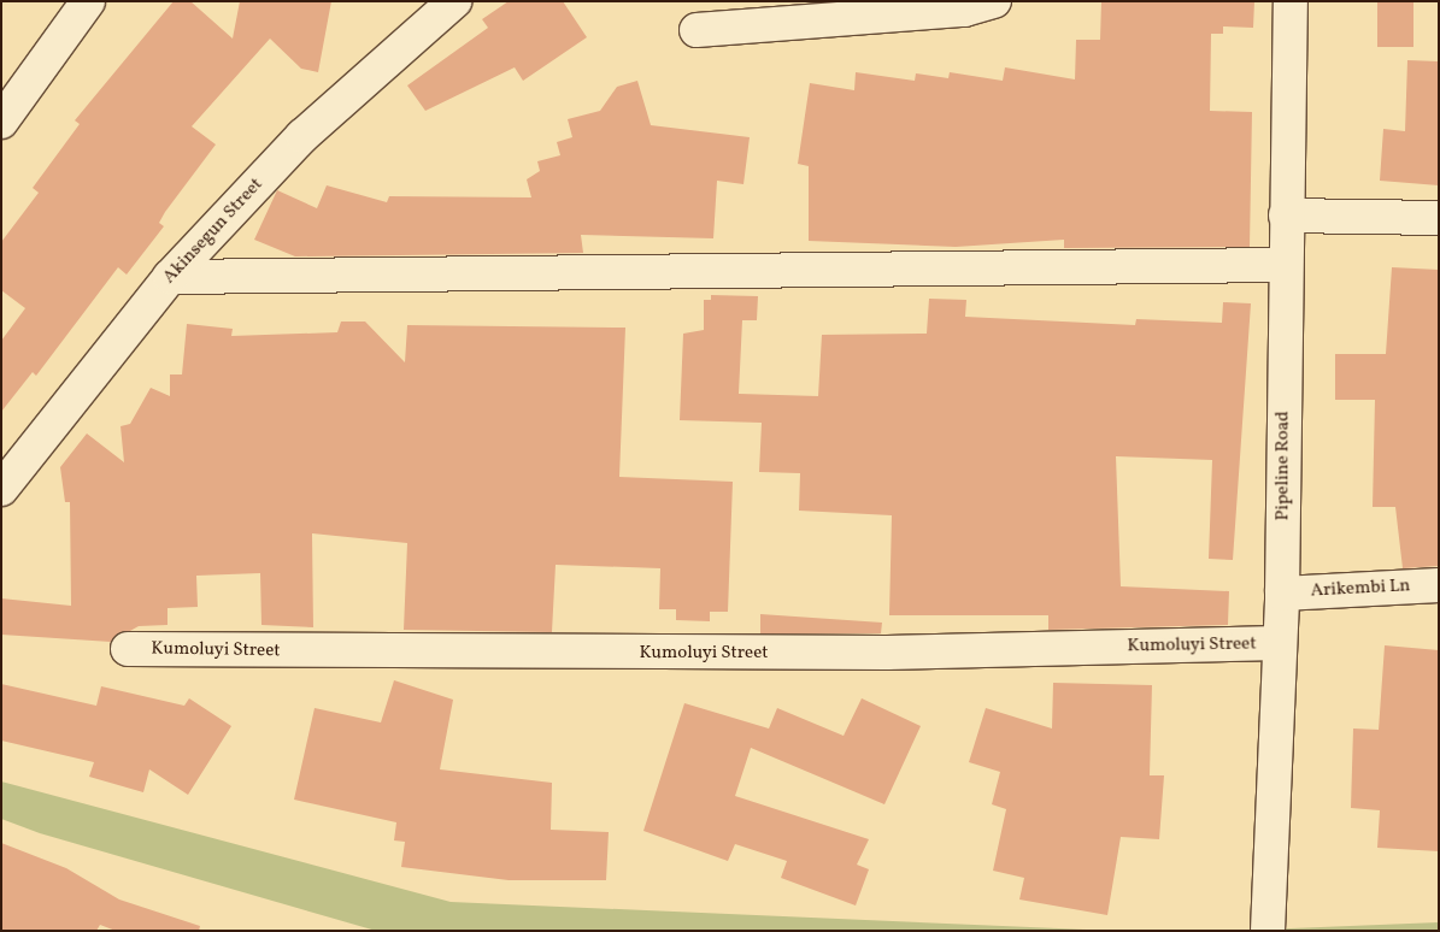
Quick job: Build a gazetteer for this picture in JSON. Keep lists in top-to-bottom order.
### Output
{
  "streets": {
    "street": [
      "Akinsegun Street",
      "Pipeline Road",
      "Arikembi Ln",
      "Kumoluyi Street"
    ]
  },
  "crossings": [
    ["Pipeline Road", "Arikembi Ln"],
    ["Pipeline Road", "Kumoluyi Street"]
  ]
}
